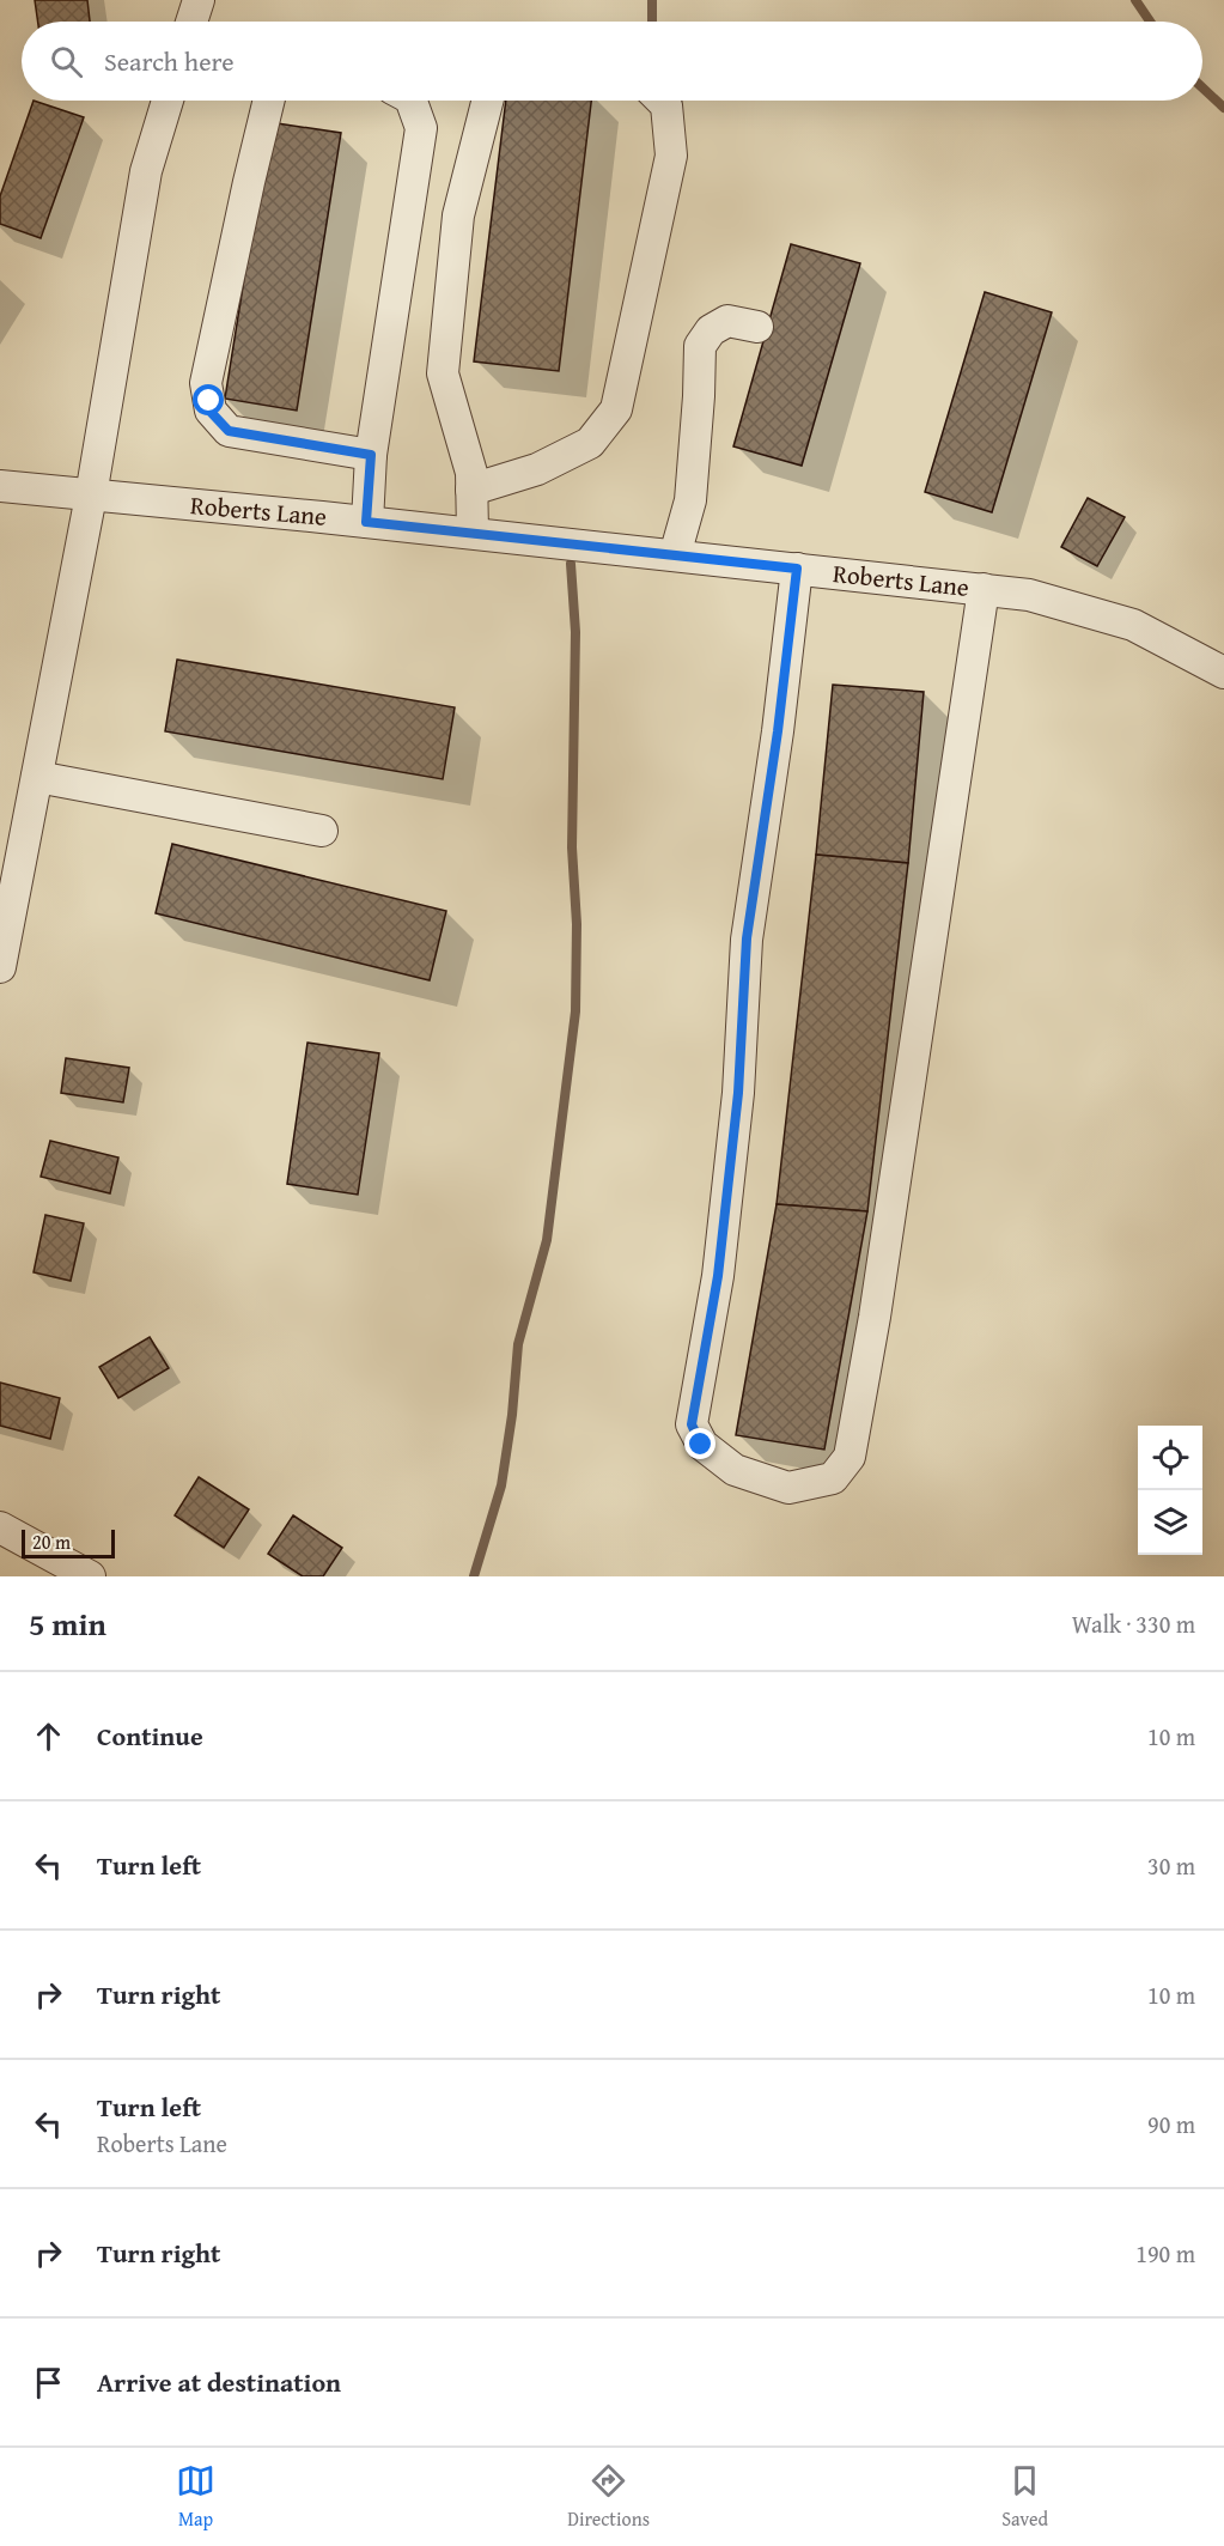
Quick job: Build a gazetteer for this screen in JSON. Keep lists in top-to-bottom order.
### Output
{
  "streets": {
    "street": ["Roberts Lane"]
  },
  "scale_bar": "20 m",
  "page": {
    "search": "Search here",
    "scale": "20 m",
    "heading": ["5 min", "Walk · 330 m"],
    "list": [
      ["Continue", "10 m"],
      ["Turn left", "30 m"],
      ["Turn right", "10 m"],
      ["Turn left", "Roberts Lane", "90 m"],
      ["Turn right", "190 m"],
      "Arrive at destination"
    ],
    "nav": ["Map", "Directions", "Saved"]
  }
}
